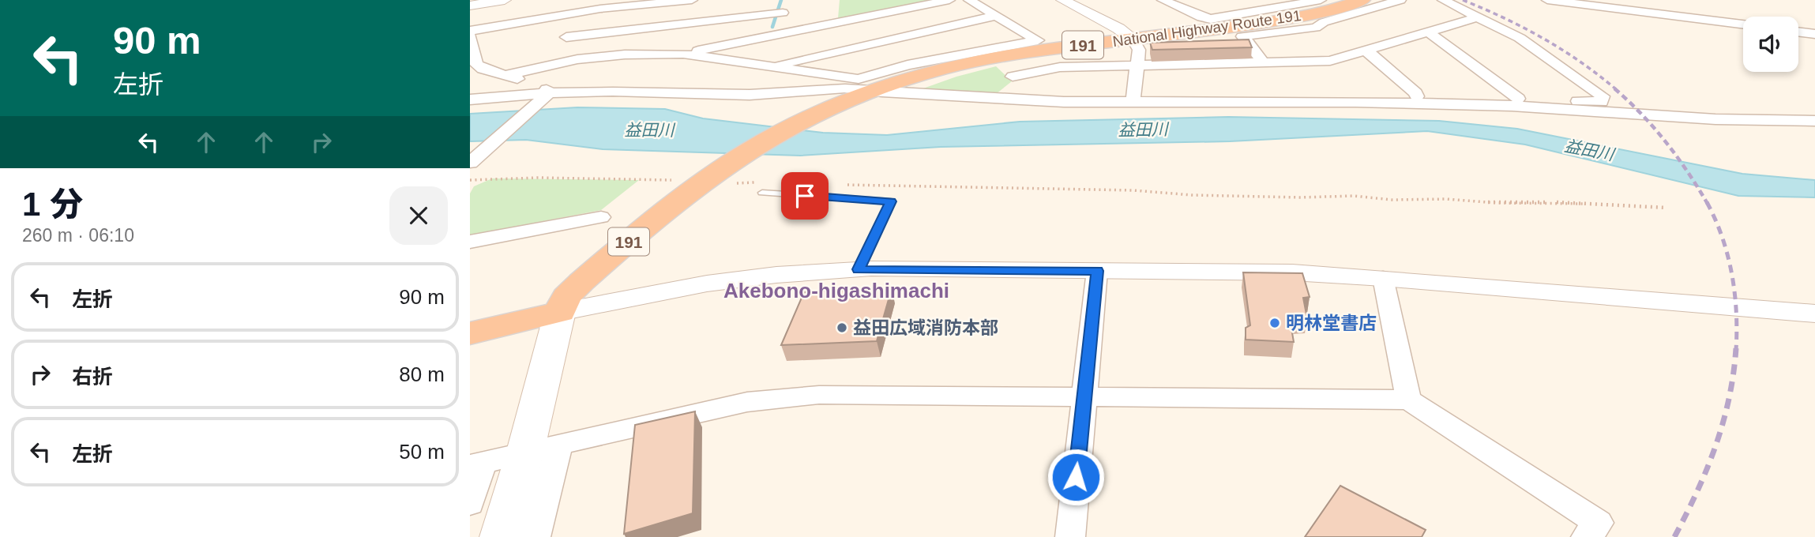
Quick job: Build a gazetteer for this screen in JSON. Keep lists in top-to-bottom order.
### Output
{
  "streets": {
    "highway": ["National Highway Route 191", "191"]
  },
  "districts": ["Akebono-higashimachi"],
  "water": ["益田川"],
  "places": ["明林堂書店", "益田広域消防本部"],
  "page": {
    "turn": ["90 m", "左折"],
    "heading": ["1 分", "260 m · 06:10"],
    "list": [
      {
        "name": "左折",
        "value": "90 m"
      },
      {
        "name": "右折",
        "value": "80 m"
      },
      {
        "name": "左折",
        "value": "50 m"
      }
    ]
  }
}
